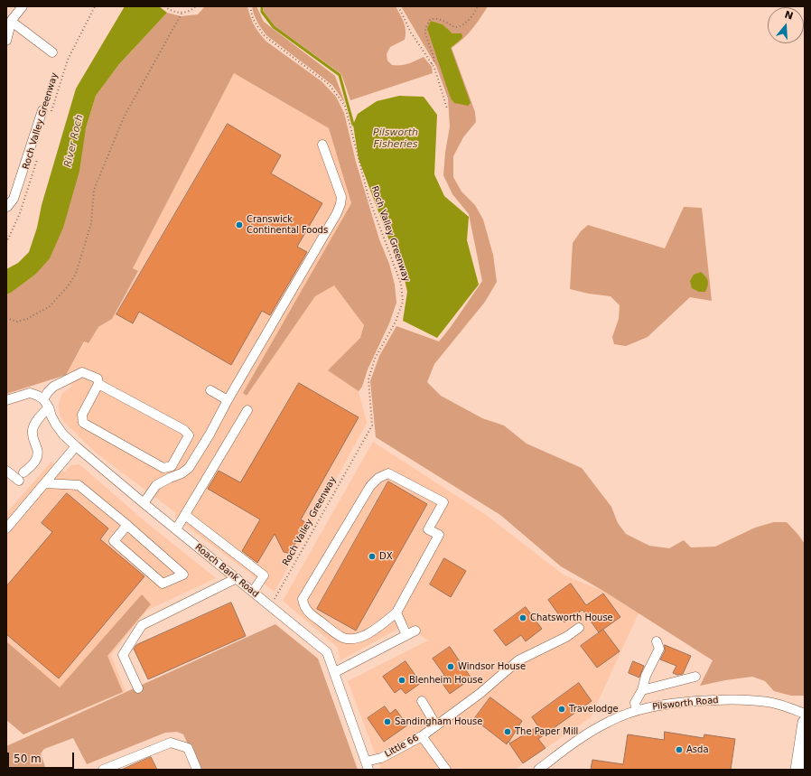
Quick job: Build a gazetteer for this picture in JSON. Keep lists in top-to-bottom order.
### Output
{
  "streets": {
    "street": ["Roach Bank Road", "Pilsworth Road", "Little 66"],
    "path": ["Roch Valley Greenway"]
  },
  "crossings": [
    ["Roch Valley Greenway", "Roach Bank Road"],
    ["Roach Bank Road", "Little 66"]
  ],
  "water": ["Pilsworth Fisheries", "River Roch"],
  "places": [
    "Cranswick Continental Foods",
    "DX",
    "Chatsworth House",
    "Windsor House",
    "Blenheim House",
    "Travelodge",
    "Sandingham House",
    "The Paper Mill",
    "Asda"
  ],
  "scale_bar": "50 m",
  "north": "top"
}
